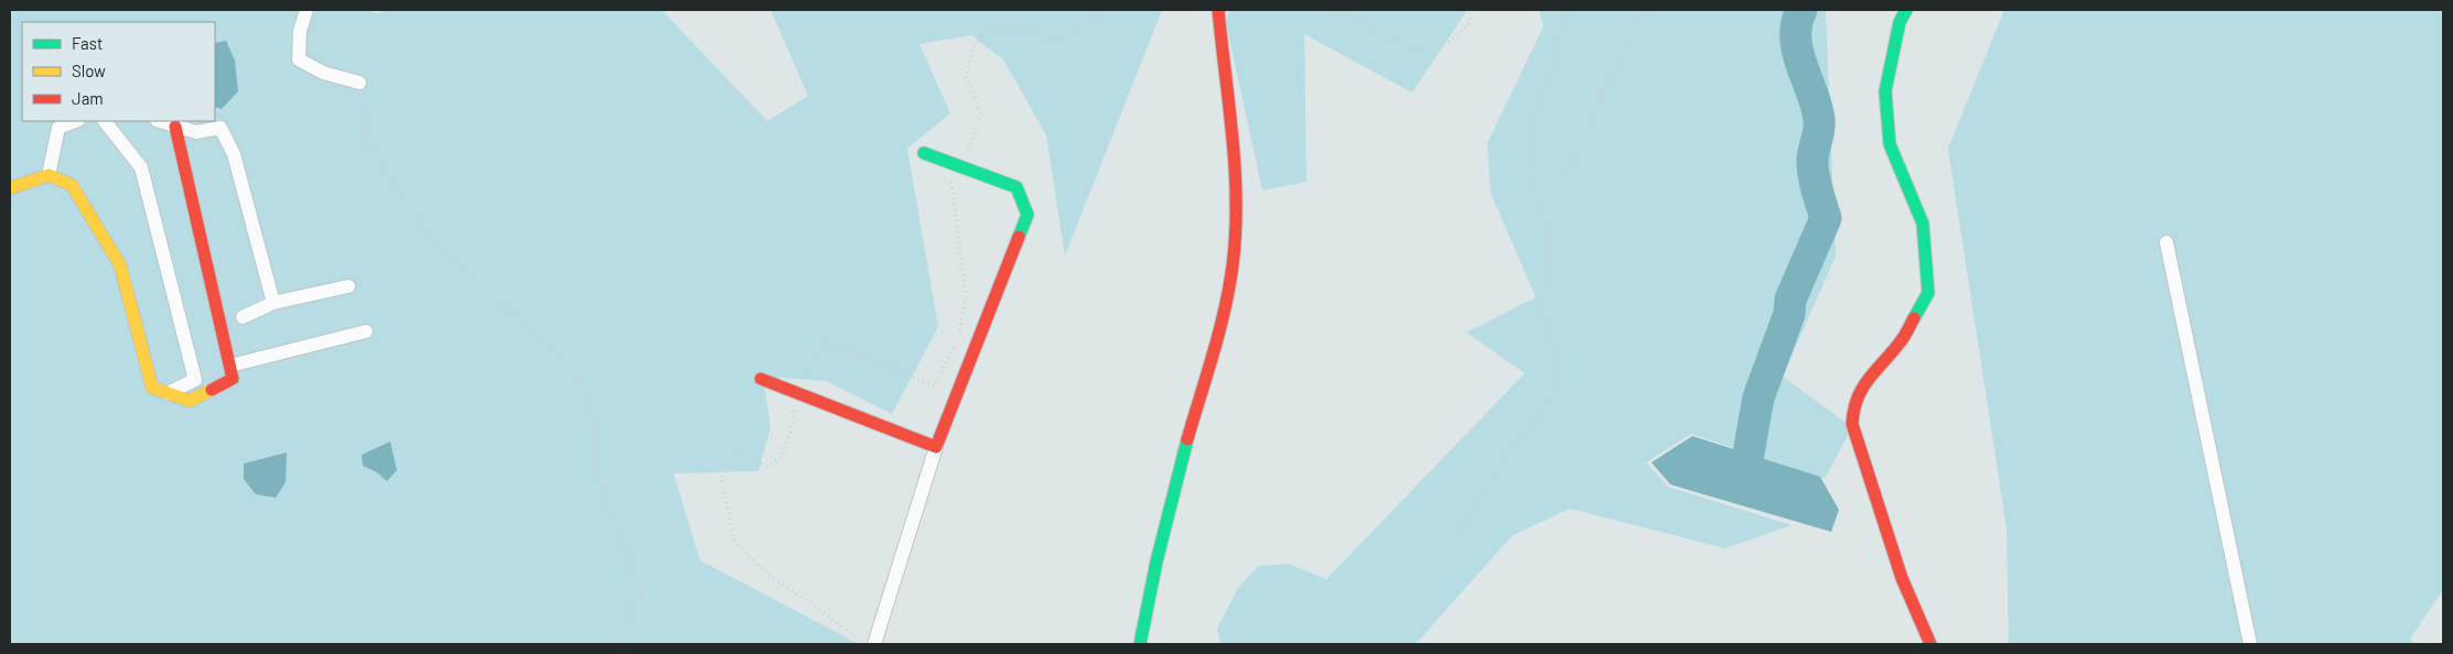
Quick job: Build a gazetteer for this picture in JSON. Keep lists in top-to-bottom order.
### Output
{
  "legend": ["Fast", "Slow", "Jam"]
}
